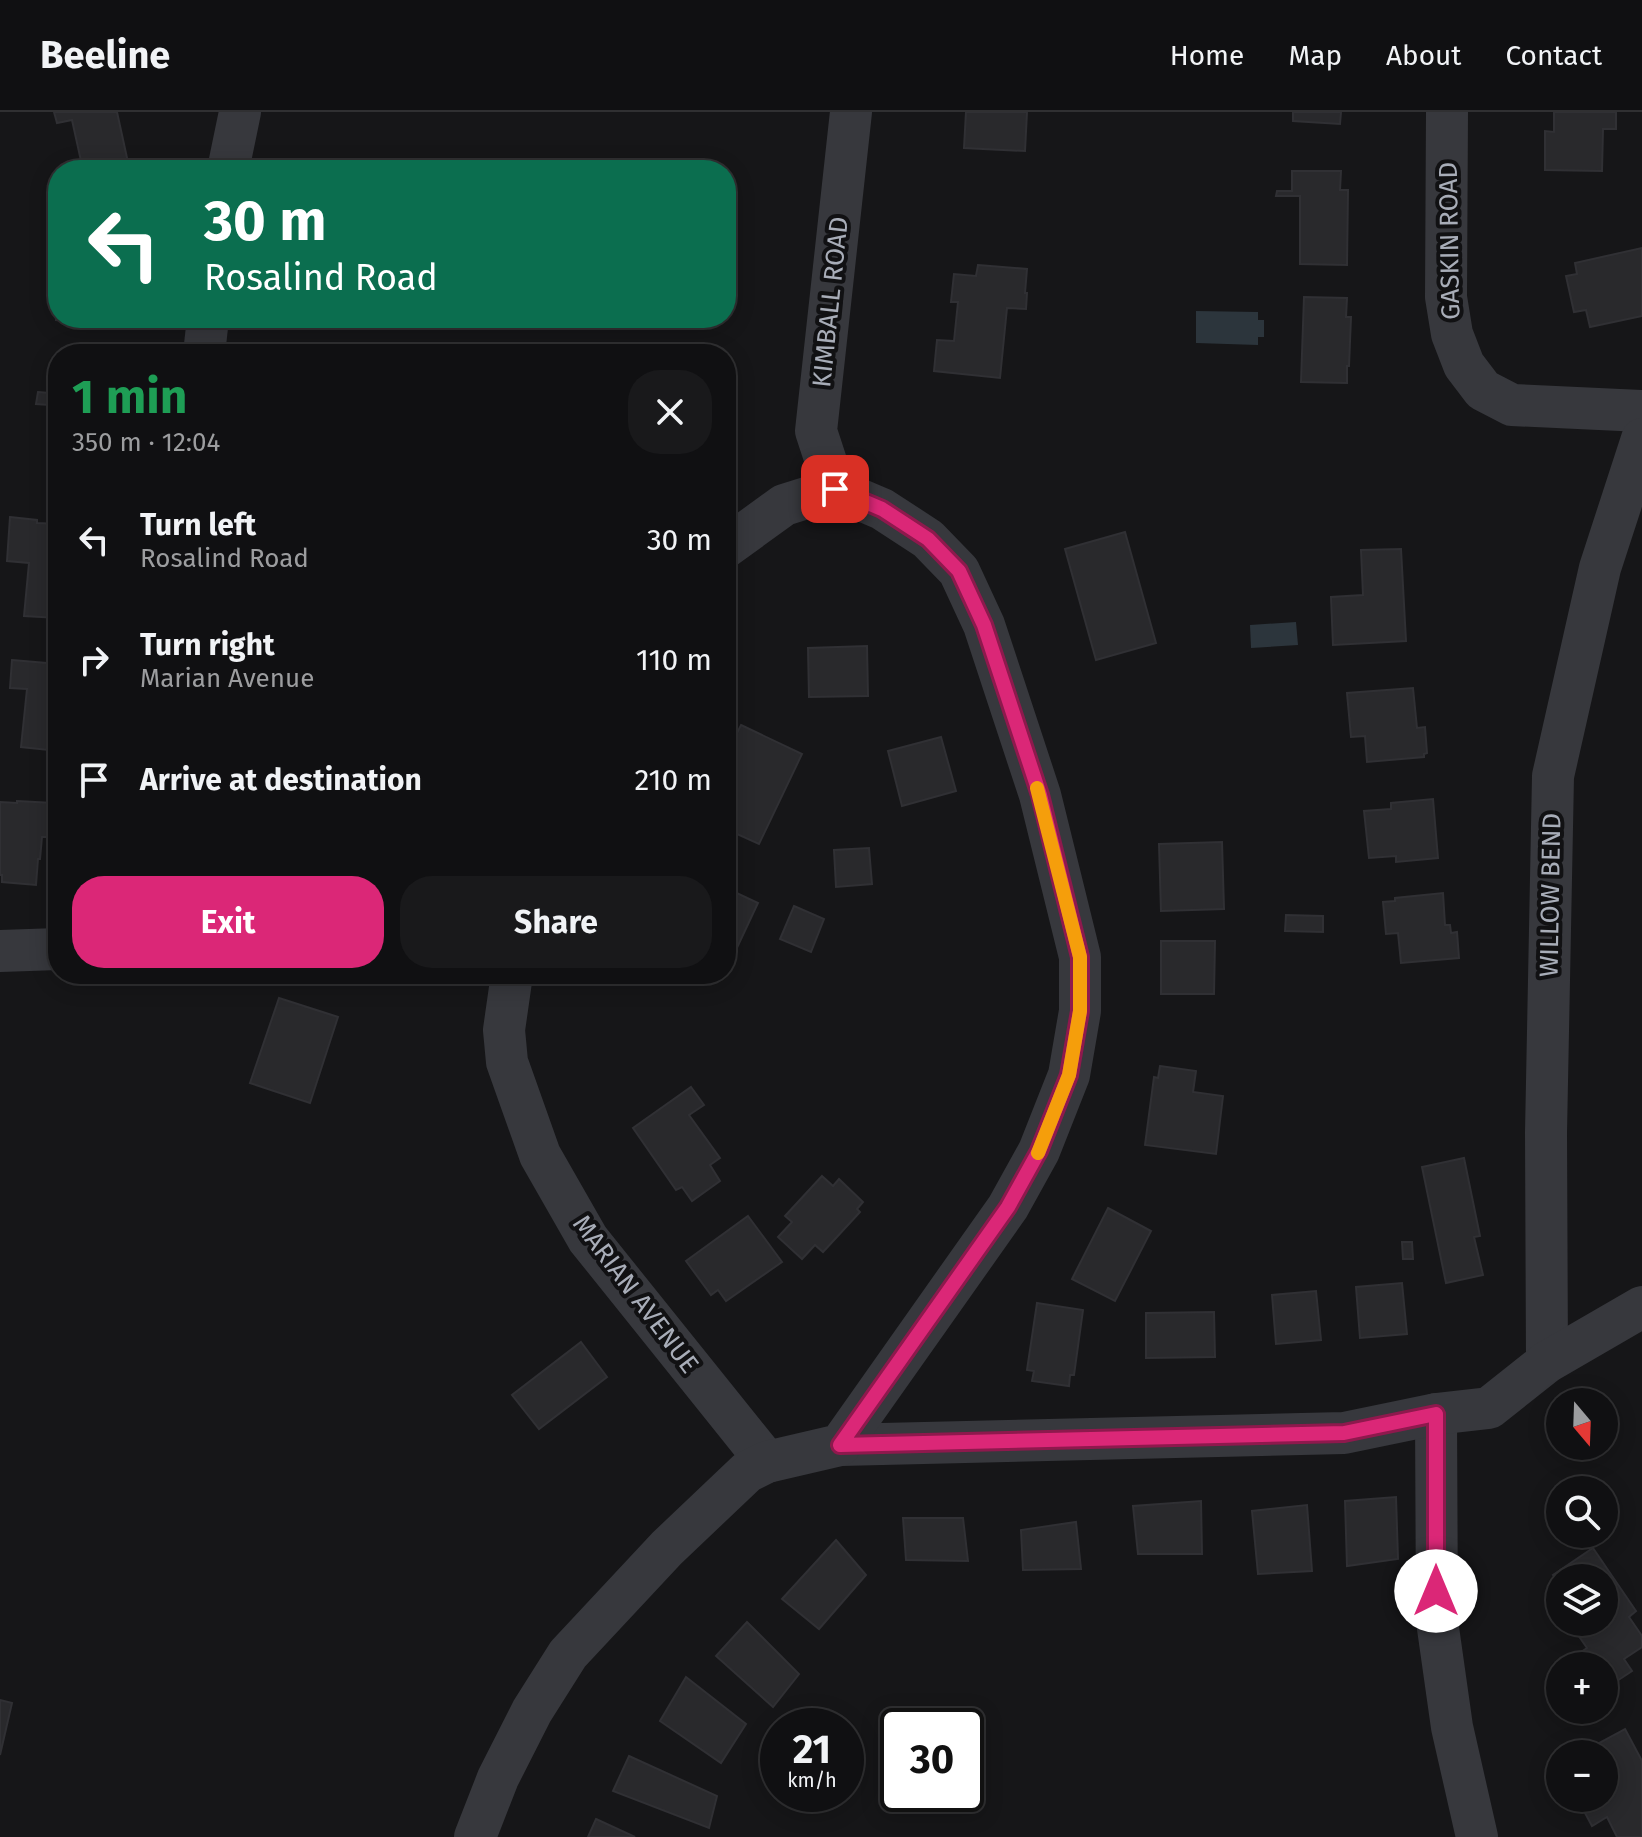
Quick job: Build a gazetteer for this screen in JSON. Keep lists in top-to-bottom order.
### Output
{
  "streets": {
    "street": [
      "GASKIN ROAD",
      "KIMBALL ROAD",
      "WILLOW BEND",
      "MARIAN AVENUE"
    ]
  },
  "north": "bottom",
  "page": {
    "header": "Beeline",
    "nav": [
      "Home",
      "Map",
      "About",
      "Contact"
    ],
    "turn": ["30 m", "Rosalind Road"],
    "heading": ["1 min", "350 m · 12:04"],
    "list": [
      {
        "name": "Turn left",
        "note": "Rosalind Road",
        "value": "30 m"
      },
      {
        "name": "Turn right",
        "note": "Marian Avenue",
        "value": "110 m"
      },
      {
        "name": "Arrive at destination",
        "value": "210 m"
      }
    ],
    "buttons": ["Exit", "Share"],
    "map_buttons": ["+", "−"],
    "speed": "21 km/h",
    "limit": "30"
  }
}
